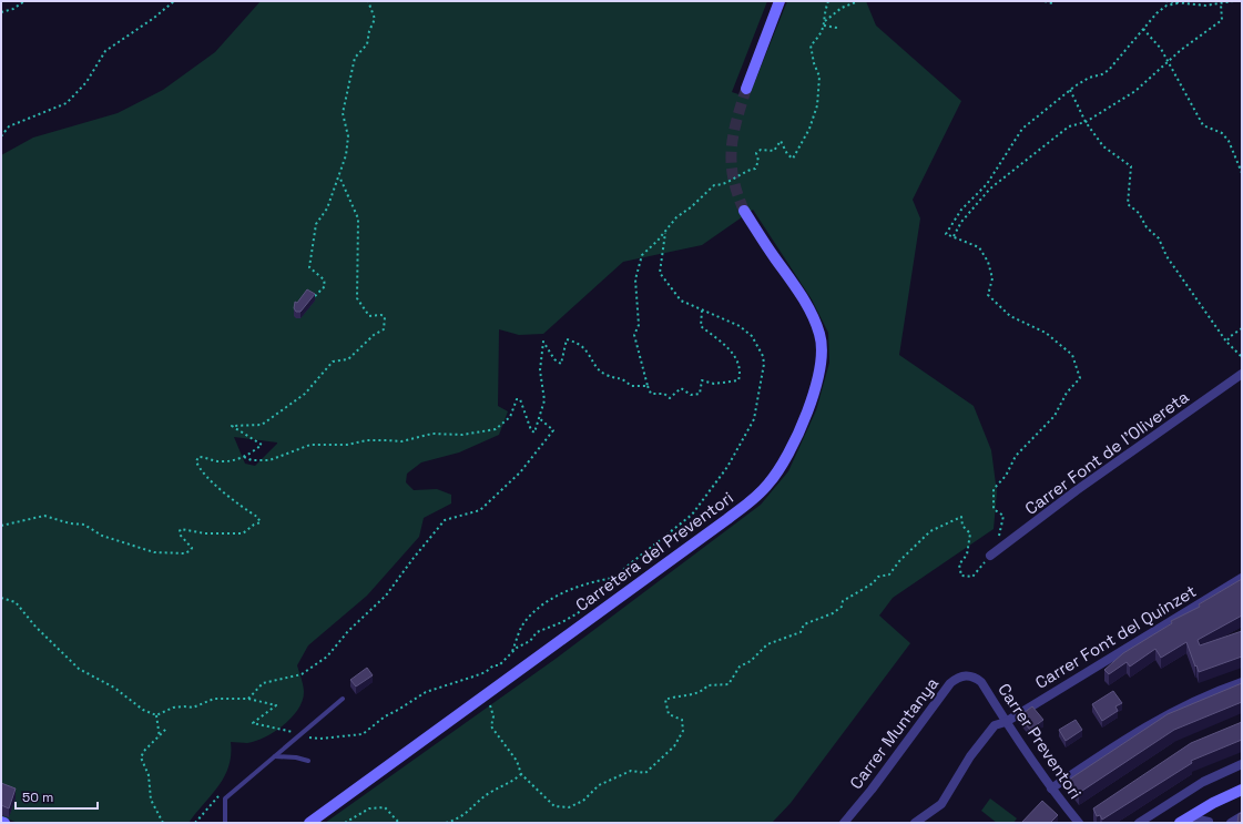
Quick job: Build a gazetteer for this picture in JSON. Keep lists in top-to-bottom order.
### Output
{
  "streets": {
    "street": [
      "Carrer Font de l'Olivereta",
      "Carretera del Preventori",
      "Carrer Font del Quinzet",
      "Carrer Muntanya",
      "Carrer Preventori"
    ]
  },
  "crossings": [
    ["Carrer Font del Quinzet", "Carrer Preventori"],
    ["Carrer Muntanya", "Carrer Preventori"]
  ],
  "scale_bar": "50 m"
}
